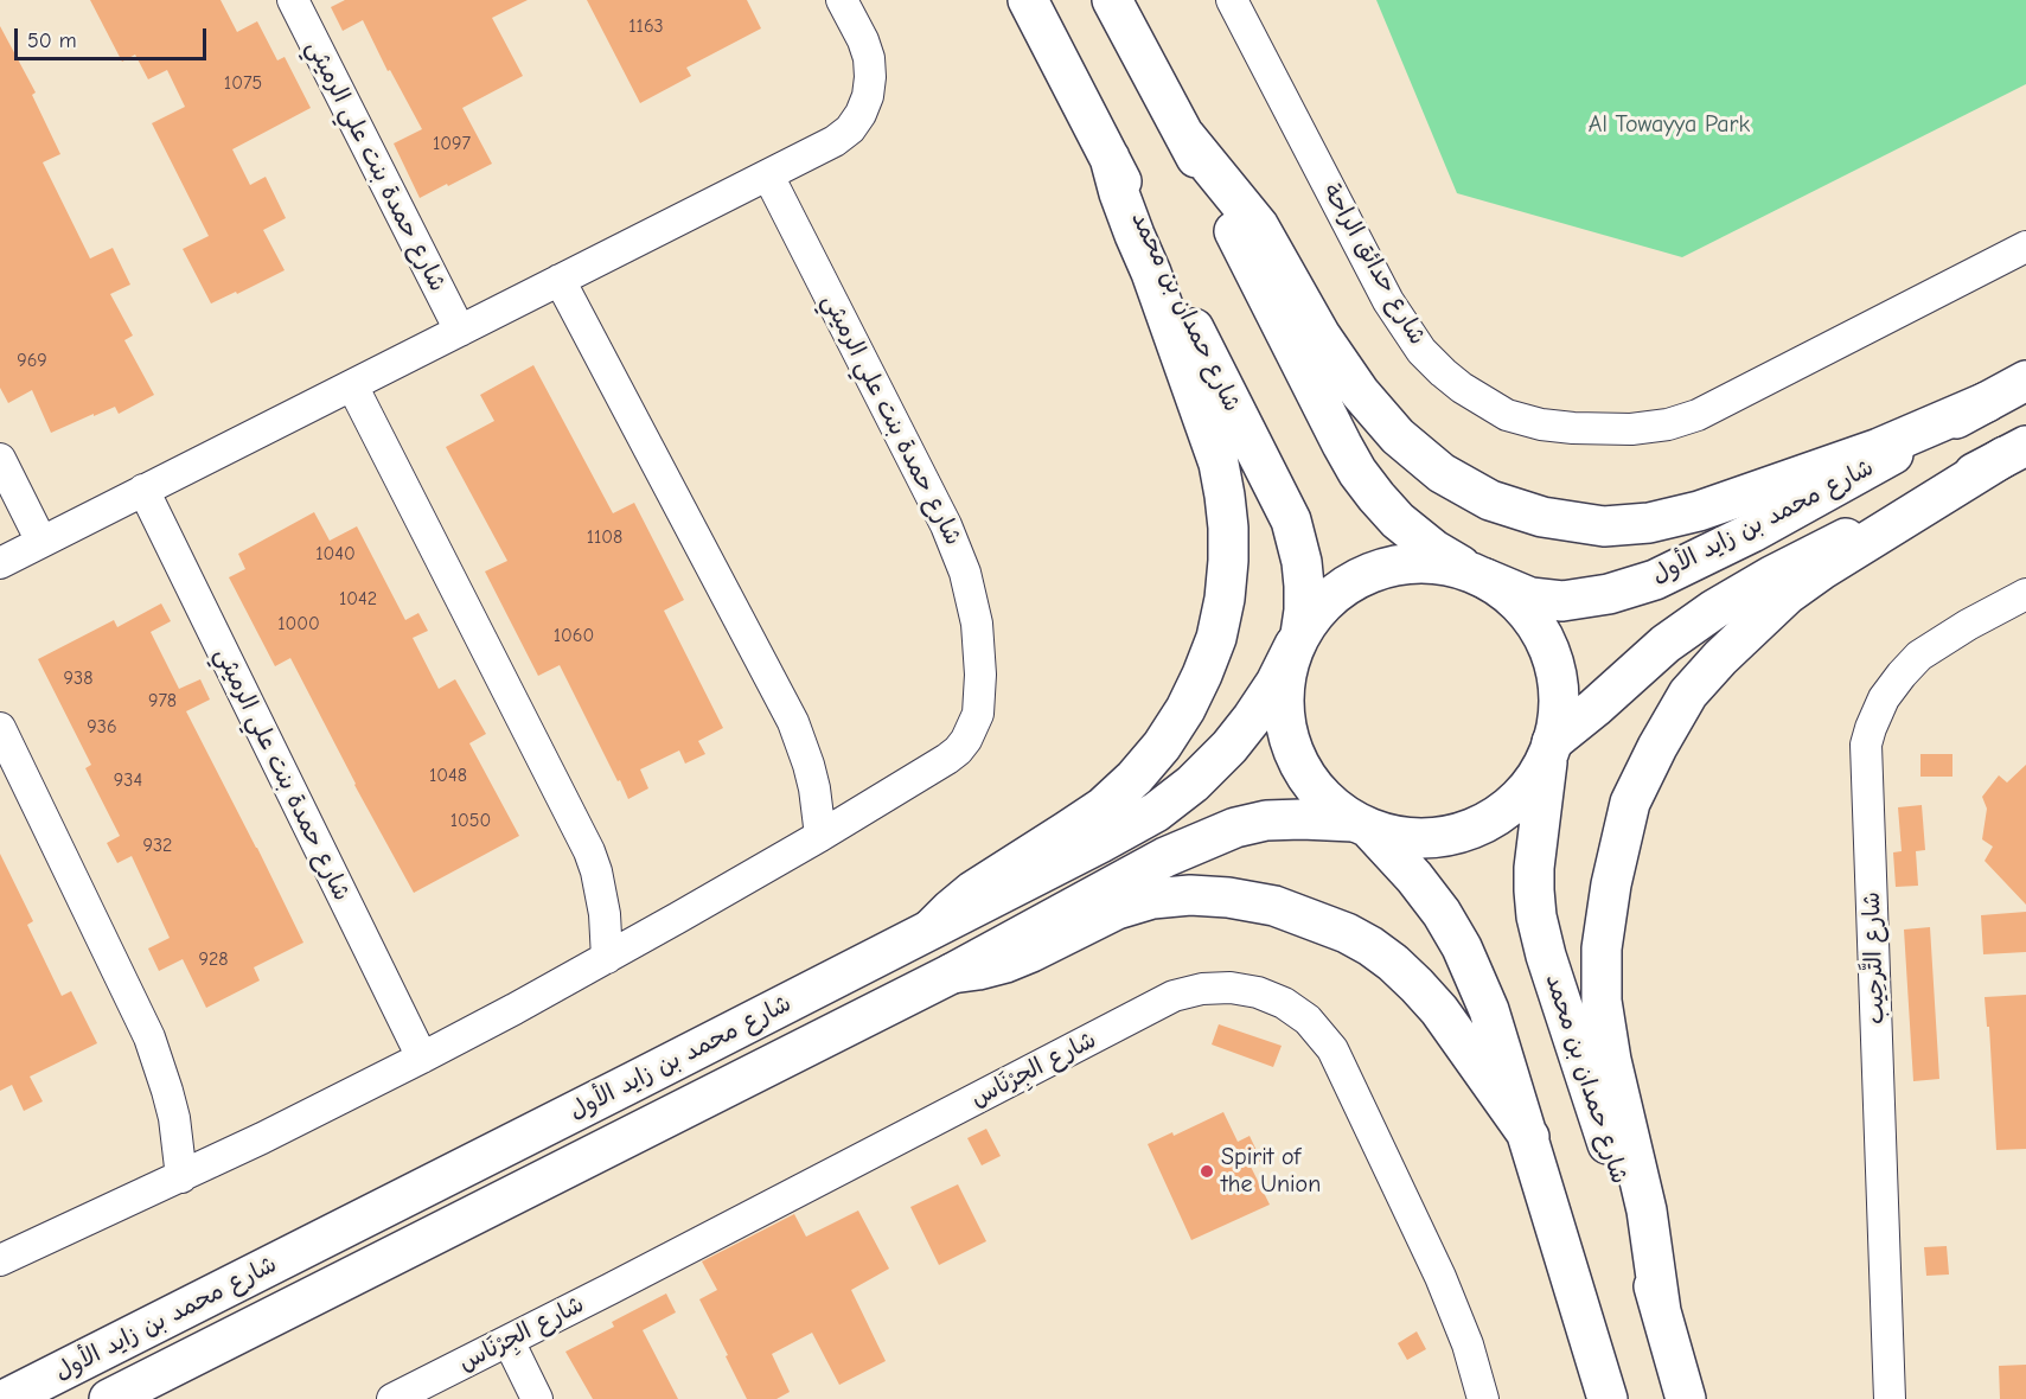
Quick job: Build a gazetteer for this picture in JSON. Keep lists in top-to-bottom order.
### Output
{
  "streets": {
    "main road": ["شارع حمدان بن محمد", "شارع محمد بن زايد الأول"],
    "street": [
      "شارع حمدة بنت علي الرميثي",
      "شارع حدائق الراحة",
      "شارع التَّرحِيب",
      "شارع الجِرْنَاس"
    ]
  },
  "crossings": [
    ["شارع حمدان بن محمد", "شارع محمد بن زايد الأول"]
  ],
  "parks": ["Al Towayya Park"],
  "places": ["Spirit of the Union"],
  "house_numbers": [
    "1163",
    "1075",
    "1097",
    "969",
    "1108",
    "1040",
    "1042",
    "1000",
    "1060",
    "938",
    "978",
    "936",
    "1048",
    "934",
    "1050",
    "932",
    "928"
  ],
  "scale_bar": "50 m"
}
